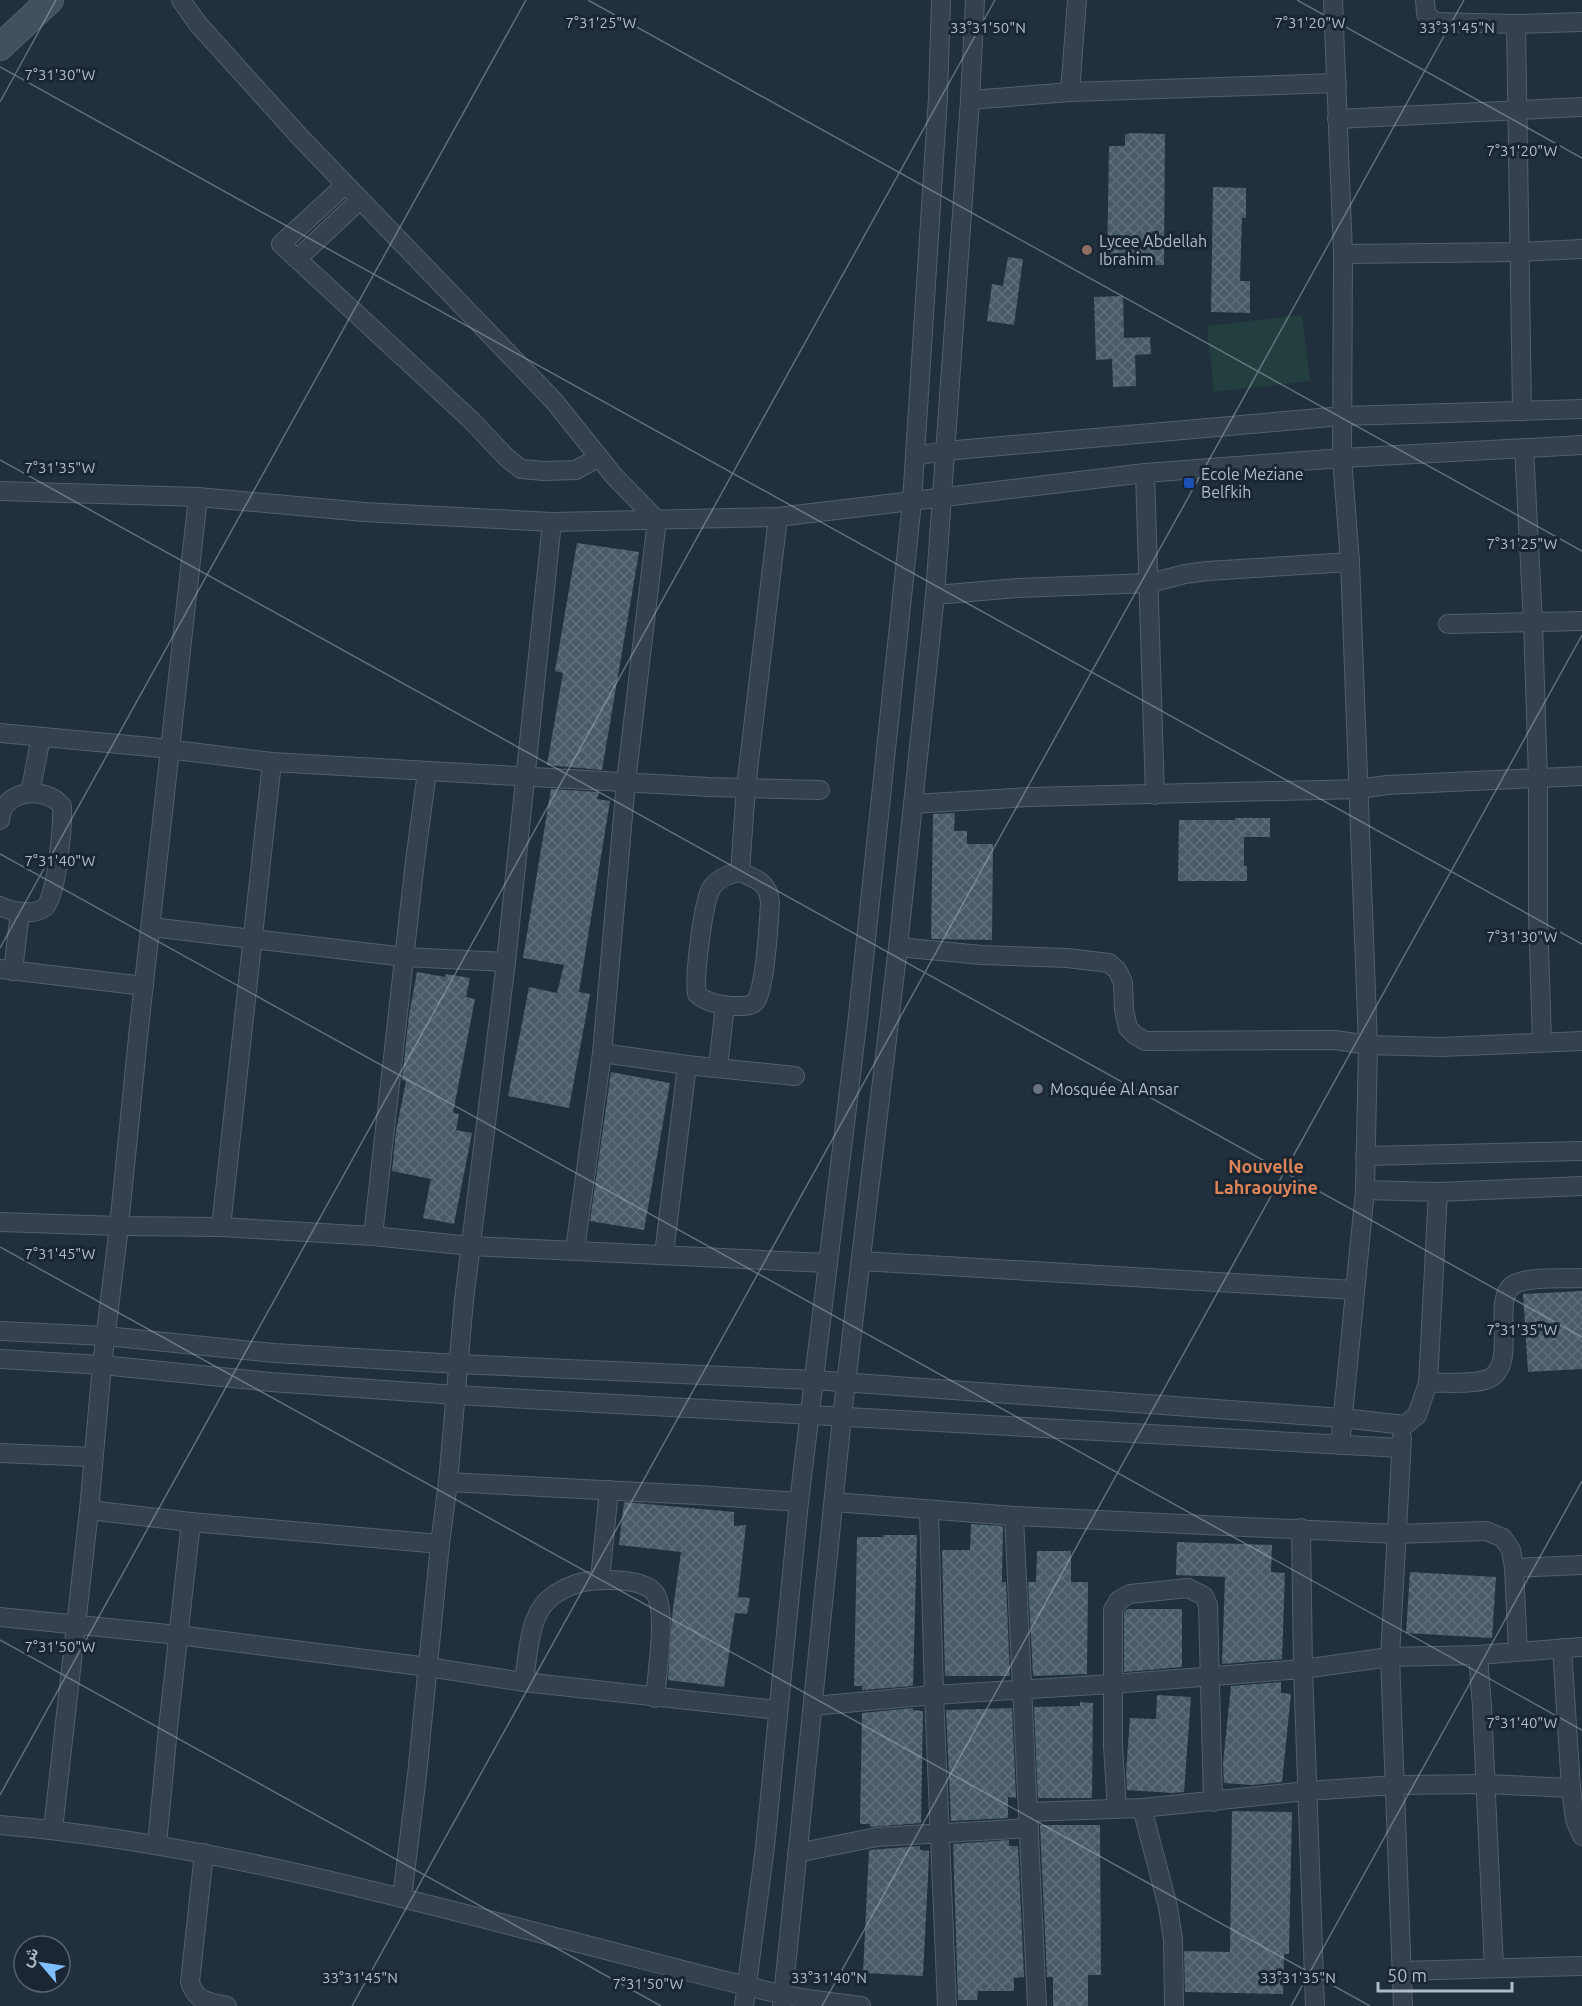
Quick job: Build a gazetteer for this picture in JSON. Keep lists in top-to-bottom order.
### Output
{
  "districts": ["Nouvelle Lahraouyine"],
  "places": {
    "other": ["Lycee Abdellah Ibrahim", "Mosquée Al Ansar"],
    "transit": ["Ecole Meziane Belfkih"]
  },
  "scale_bar": "50 m",
  "north": "top left",
  "coordinates": [
    "7°31'25\"W",
    "7°31'20\"W",
    "33°31'50\"N",
    "33°31'45\"N",
    "7°31'30\"W",
    "7°31'35\"W",
    "7°31'40\"W",
    "7°31'45\"W",
    "7°31'50\"W",
    "33°31'40\"N",
    "33°31'35\"N"
  ]
}
